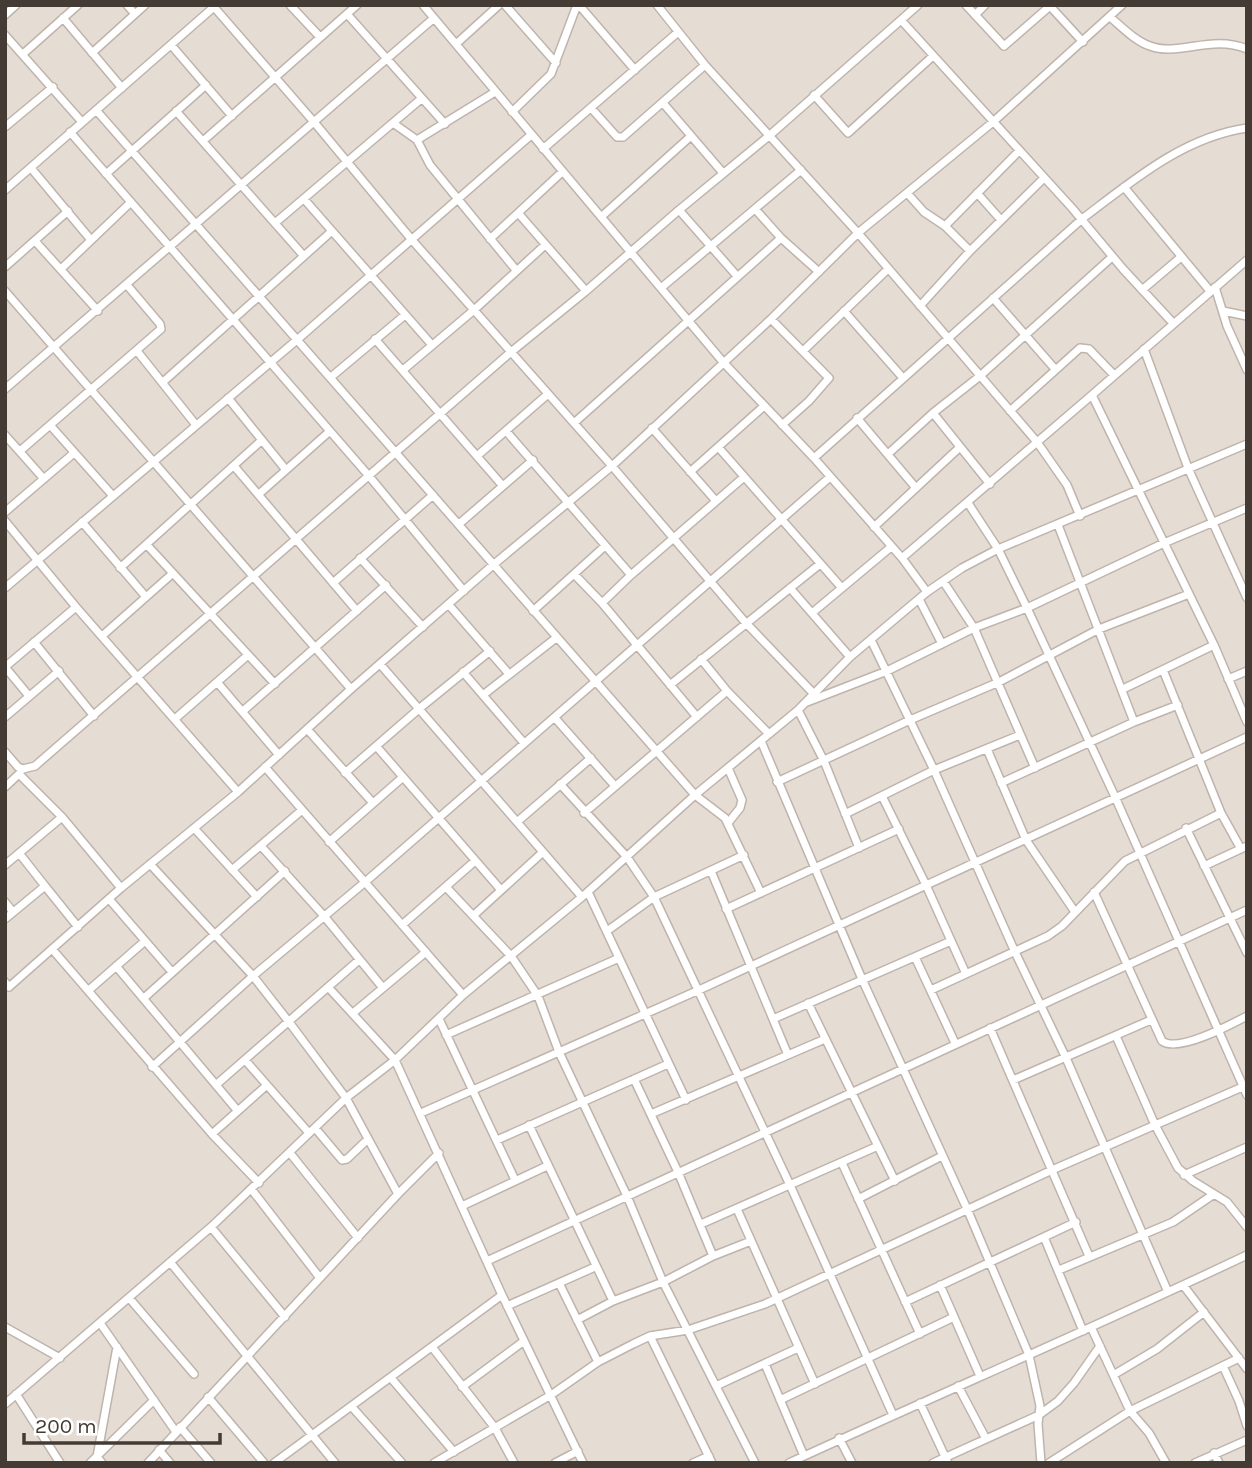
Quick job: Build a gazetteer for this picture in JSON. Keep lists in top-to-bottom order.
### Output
{
  "scale_bar": "200 m"
}
